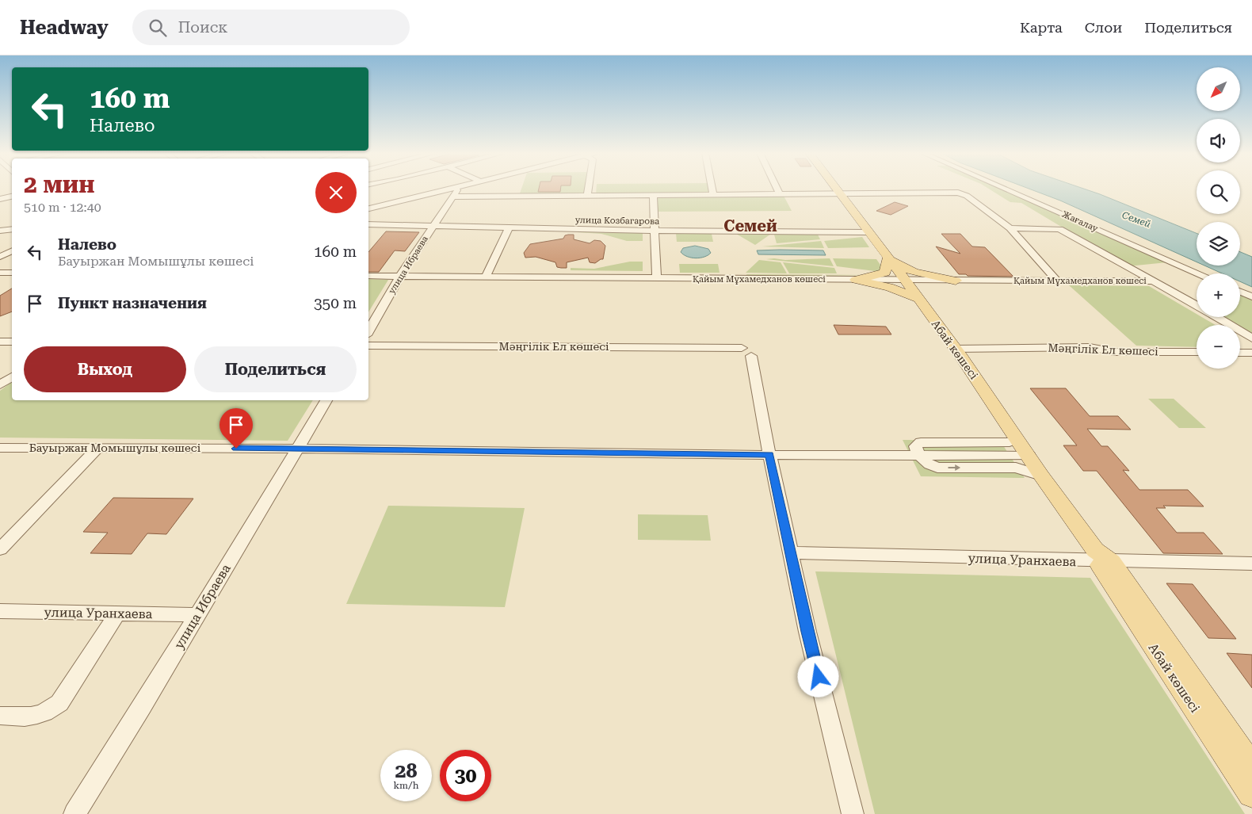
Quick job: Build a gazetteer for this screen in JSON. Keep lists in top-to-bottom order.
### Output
{
  "streets": {
    "main road": ["Абай көшесі"],
    "street": [
      "улица Козбагарова",
      "Жағалау",
      "улица Ибраева",
      "Қайым Мұхамедханов көшесі",
      "Мәңгілік Ел көшесі",
      "Бауыржан Момышұлы көшесі",
      "улица Уранхаева"
    ]
  },
  "crossings": [
    ["улица Козбагарова", "улица Ибраева"],
    ["улица Козбагарова", "Абай көшесі"],
    ["улица Ибраева", "Қайым Мұхамедханов көшесі"],
    ["улица Ибраева", "Бауыржан Момышұлы көшесі"],
    ["улица Ибраева", "улица Уранхаева"],
    ["Қайым Мұхамедханов көшесі", "Абай көшесі"],
    ["Мәңгілік Ел көшесі", "Абай көшесі"],
    ["Мәңгілік Ел көшесі", "Бауыржан Момышұлы көшесі"],
    ["Абай көшесі", "Бауыржан Момышұлы көшесі"],
    ["Абай көшесі", "улица Уранхаева"]
  ],
  "districts": ["Семей"],
  "water": ["Семей"],
  "north": "bottom left",
  "page": {
    "header": "Headway",
    "search": "Поиск",
    "nav": ["Карта", "Слои", "Поделиться"],
    "map_buttons": ["+", "−"],
    "turn": ["160 m", "Налево"],
    "heading": ["2 мин", "510 m · 12:40"],
    "list": [
      {
        "name": "Налево",
        "note": "Бауыржан Момышұлы көшесі",
        "value": "160 m"
      },
      {
        "name": "Пункт назначения",
        "value": "350 m"
      }
    ],
    "buttons": ["Выход", "Поделиться"],
    "speed": "28 km/h",
    "limit": "30"
  }
}
